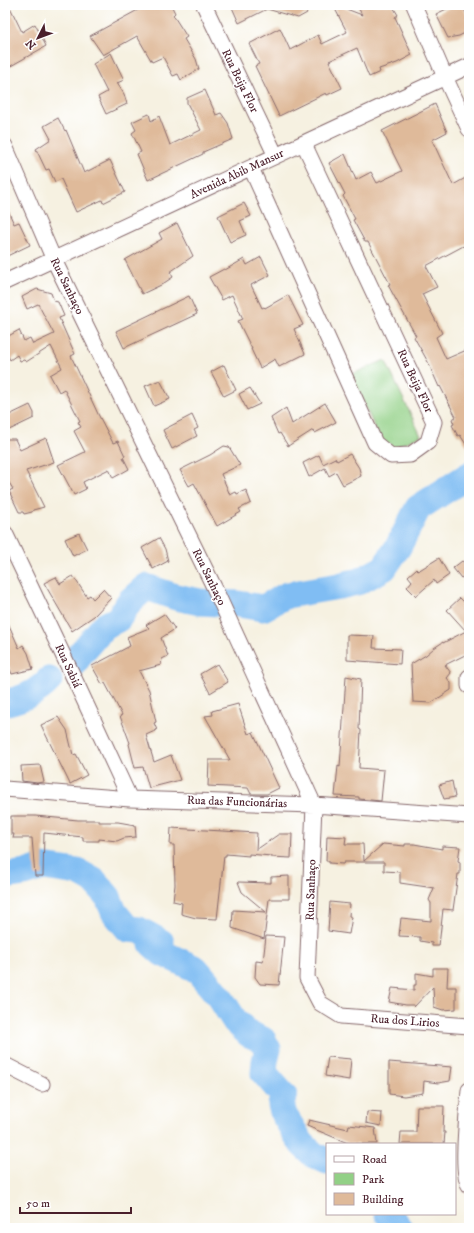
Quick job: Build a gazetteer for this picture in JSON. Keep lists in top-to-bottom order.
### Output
{
  "streets": {
    "street": [
      "Rua Beija Flor",
      "Avenida Abib Mansur",
      "Rua Sanhaço",
      "Rua Sabiá",
      "Rua das Funcionárias",
      "Rua dos Lirios"
    ]
  },
  "crossings": [
    ["Rua Beija Flor", "Avenida Abib Mansur"],
    ["Avenida Abib Mansur", "Rua Sanhaço"],
    ["Rua Sanhaço", "Rua das Funcionárias"],
    ["Rua Sanhaço", "Rua dos Lirios"],
    ["Rua Sabiá", "Rua das Funcionárias"]
  ],
  "legend": ["Road", "Park", "Building"],
  "scale_bar": "50 m",
  "north": "bottom left"
}
